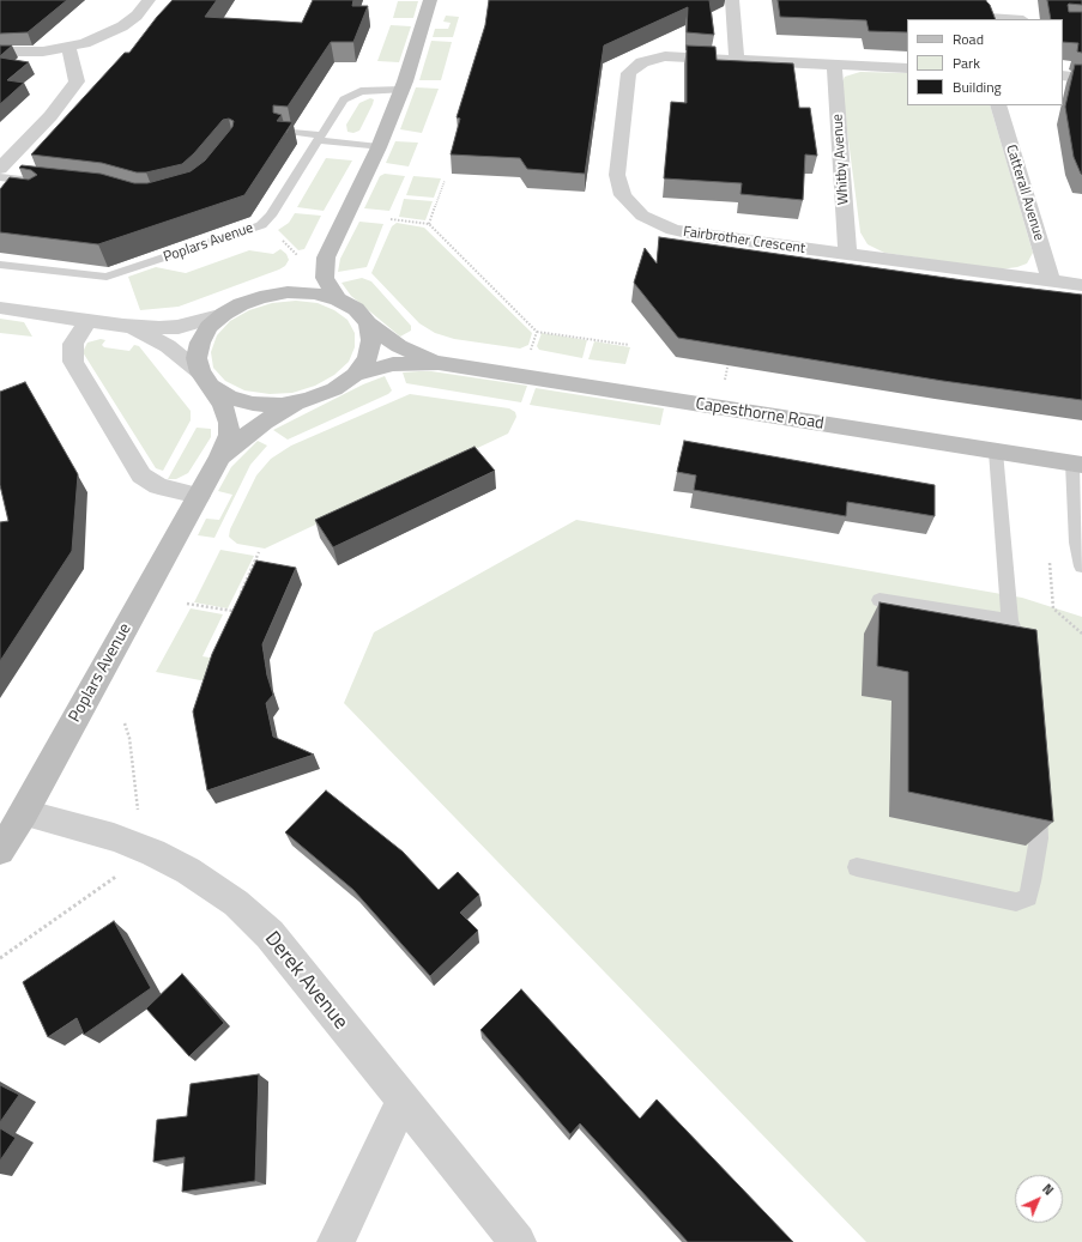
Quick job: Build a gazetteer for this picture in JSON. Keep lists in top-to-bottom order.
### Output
{
  "streets": {
    "street": [
      "Whitby Avenue",
      "Catterall Avenue",
      "Fairbrother Crescent",
      "Poplars Avenue",
      "Capesthorne Road",
      "Derek Avenue"
    ]
  },
  "crossings": [
    ["Whitby Avenue", "Fairbrother Crescent"],
    ["Catterall Avenue", "Fairbrother Crescent"],
    ["Poplars Avenue", "Capesthorne Road"],
    ["Poplars Avenue", "Derek Avenue"]
  ],
  "legend": ["Road", "Park", "Building"],
  "north": "top right"
}
